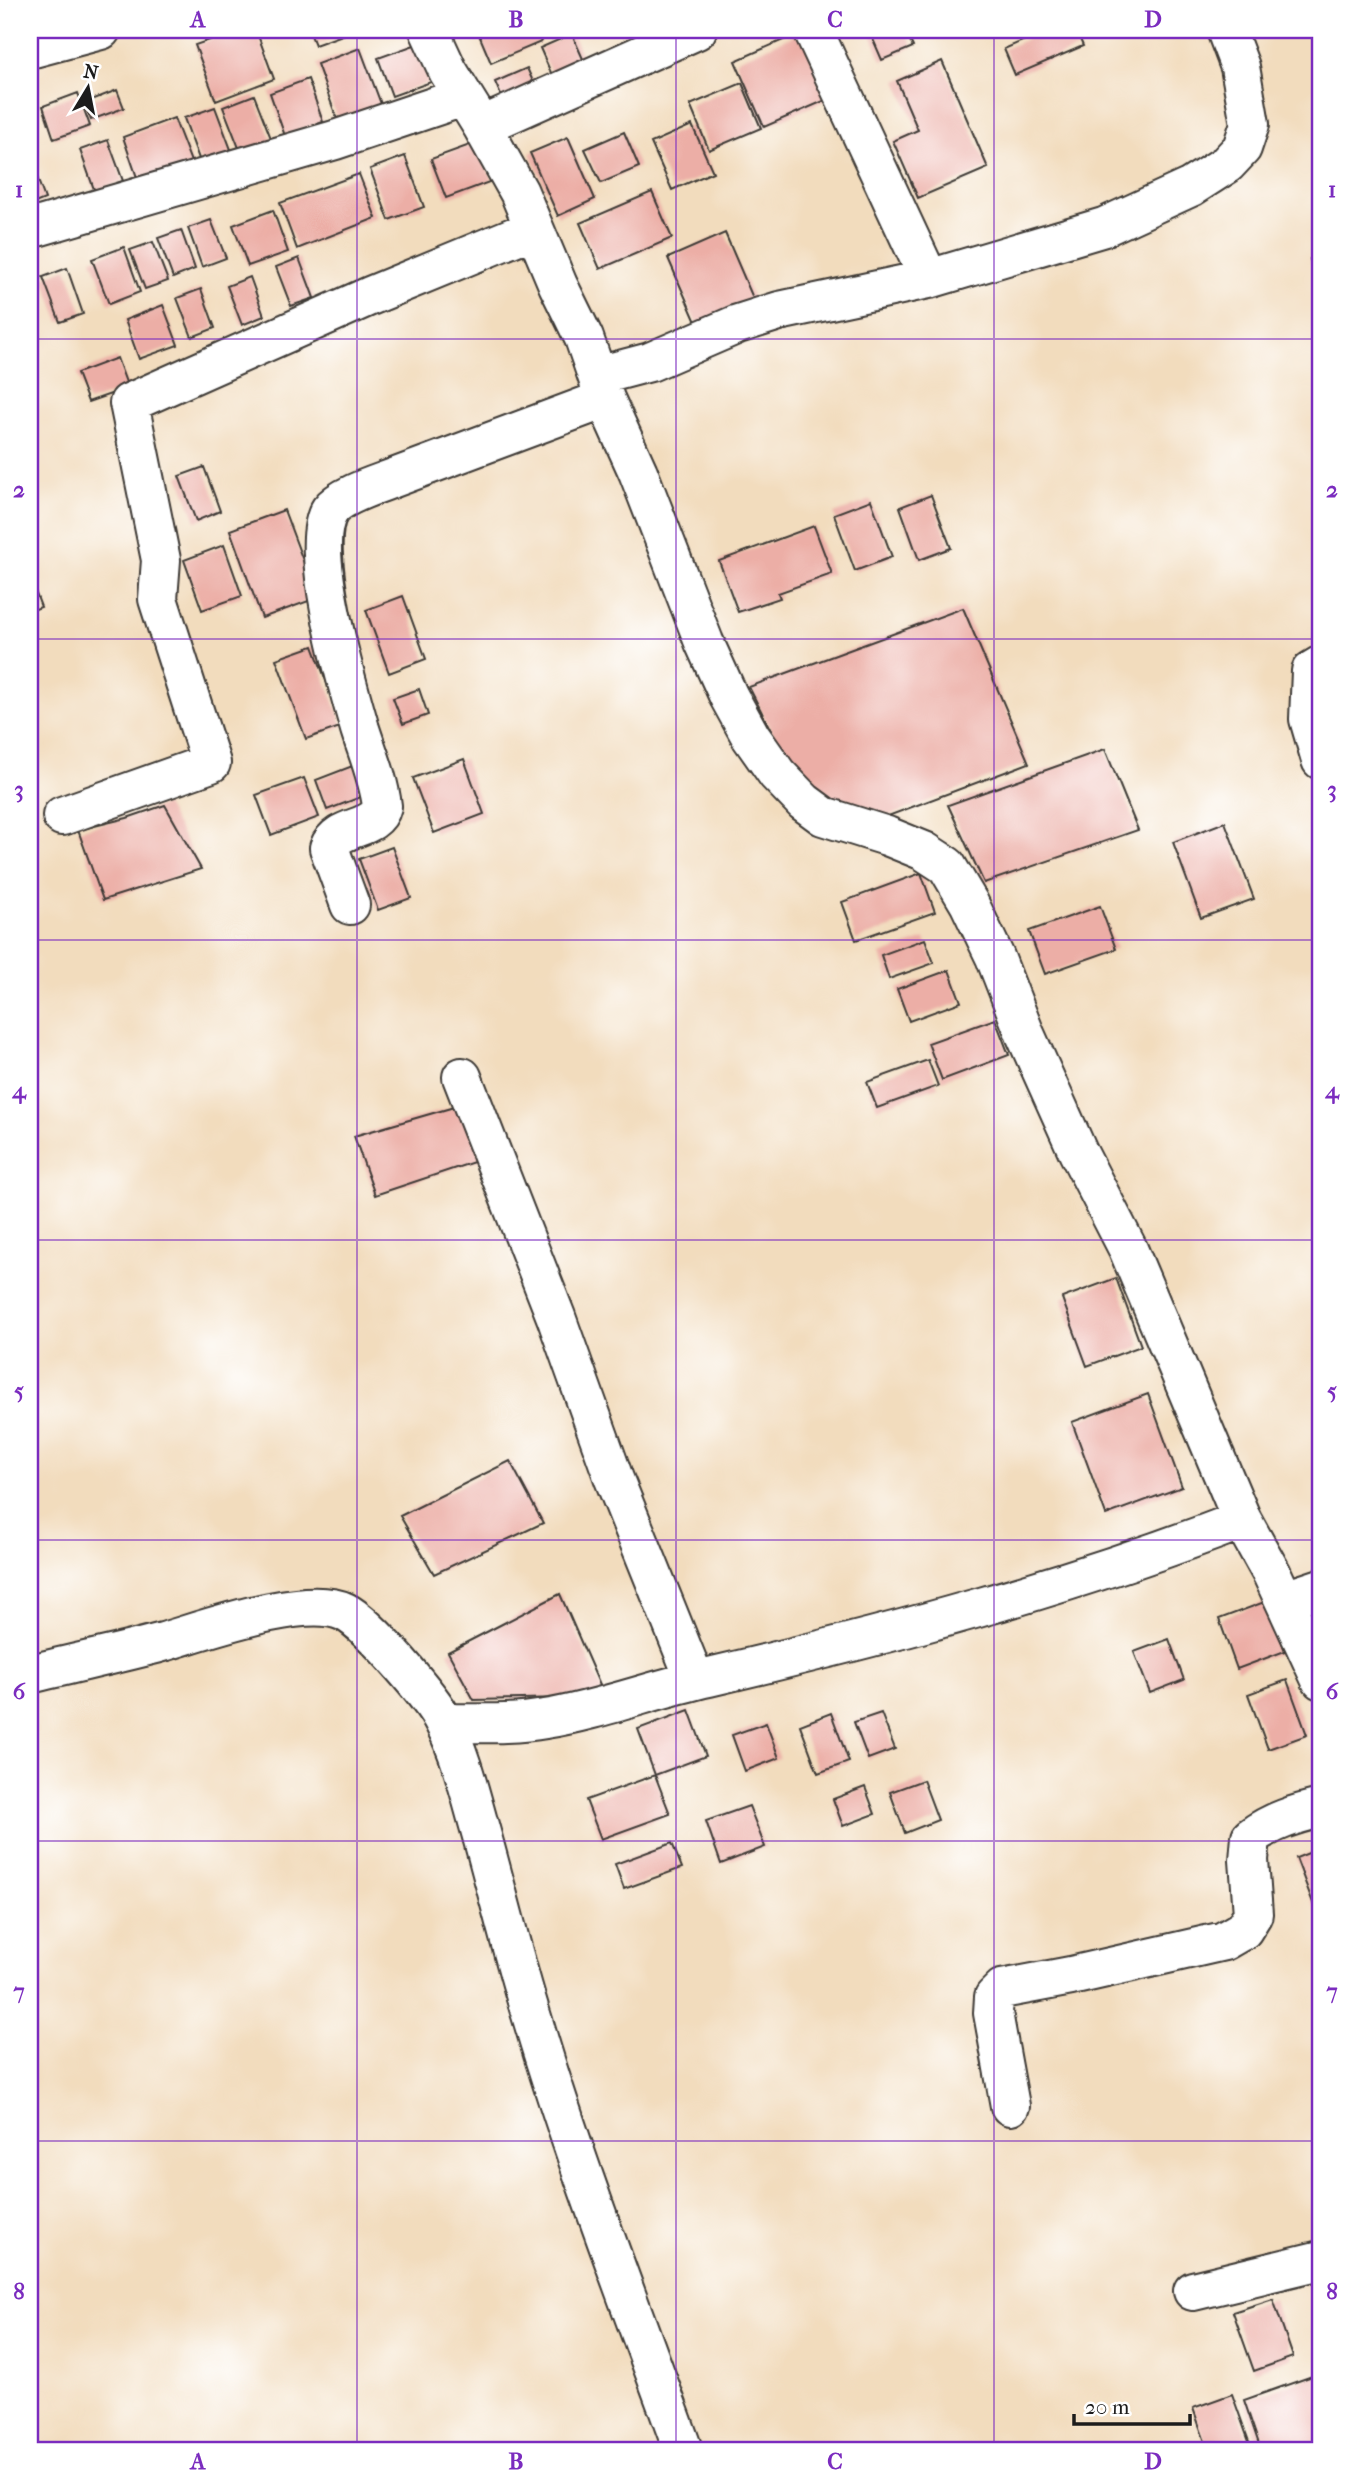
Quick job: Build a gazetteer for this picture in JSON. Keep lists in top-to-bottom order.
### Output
{
  "scale_bar": "20 m",
  "north": "top",
  "grid": {
    "columns": [
      "A",
      "B",
      "C",
      "D"
    ],
    "rows": [
      "1",
      "2",
      "3",
      "4",
      "5",
      "6",
      "7",
      "8"
    ]
  }
}
